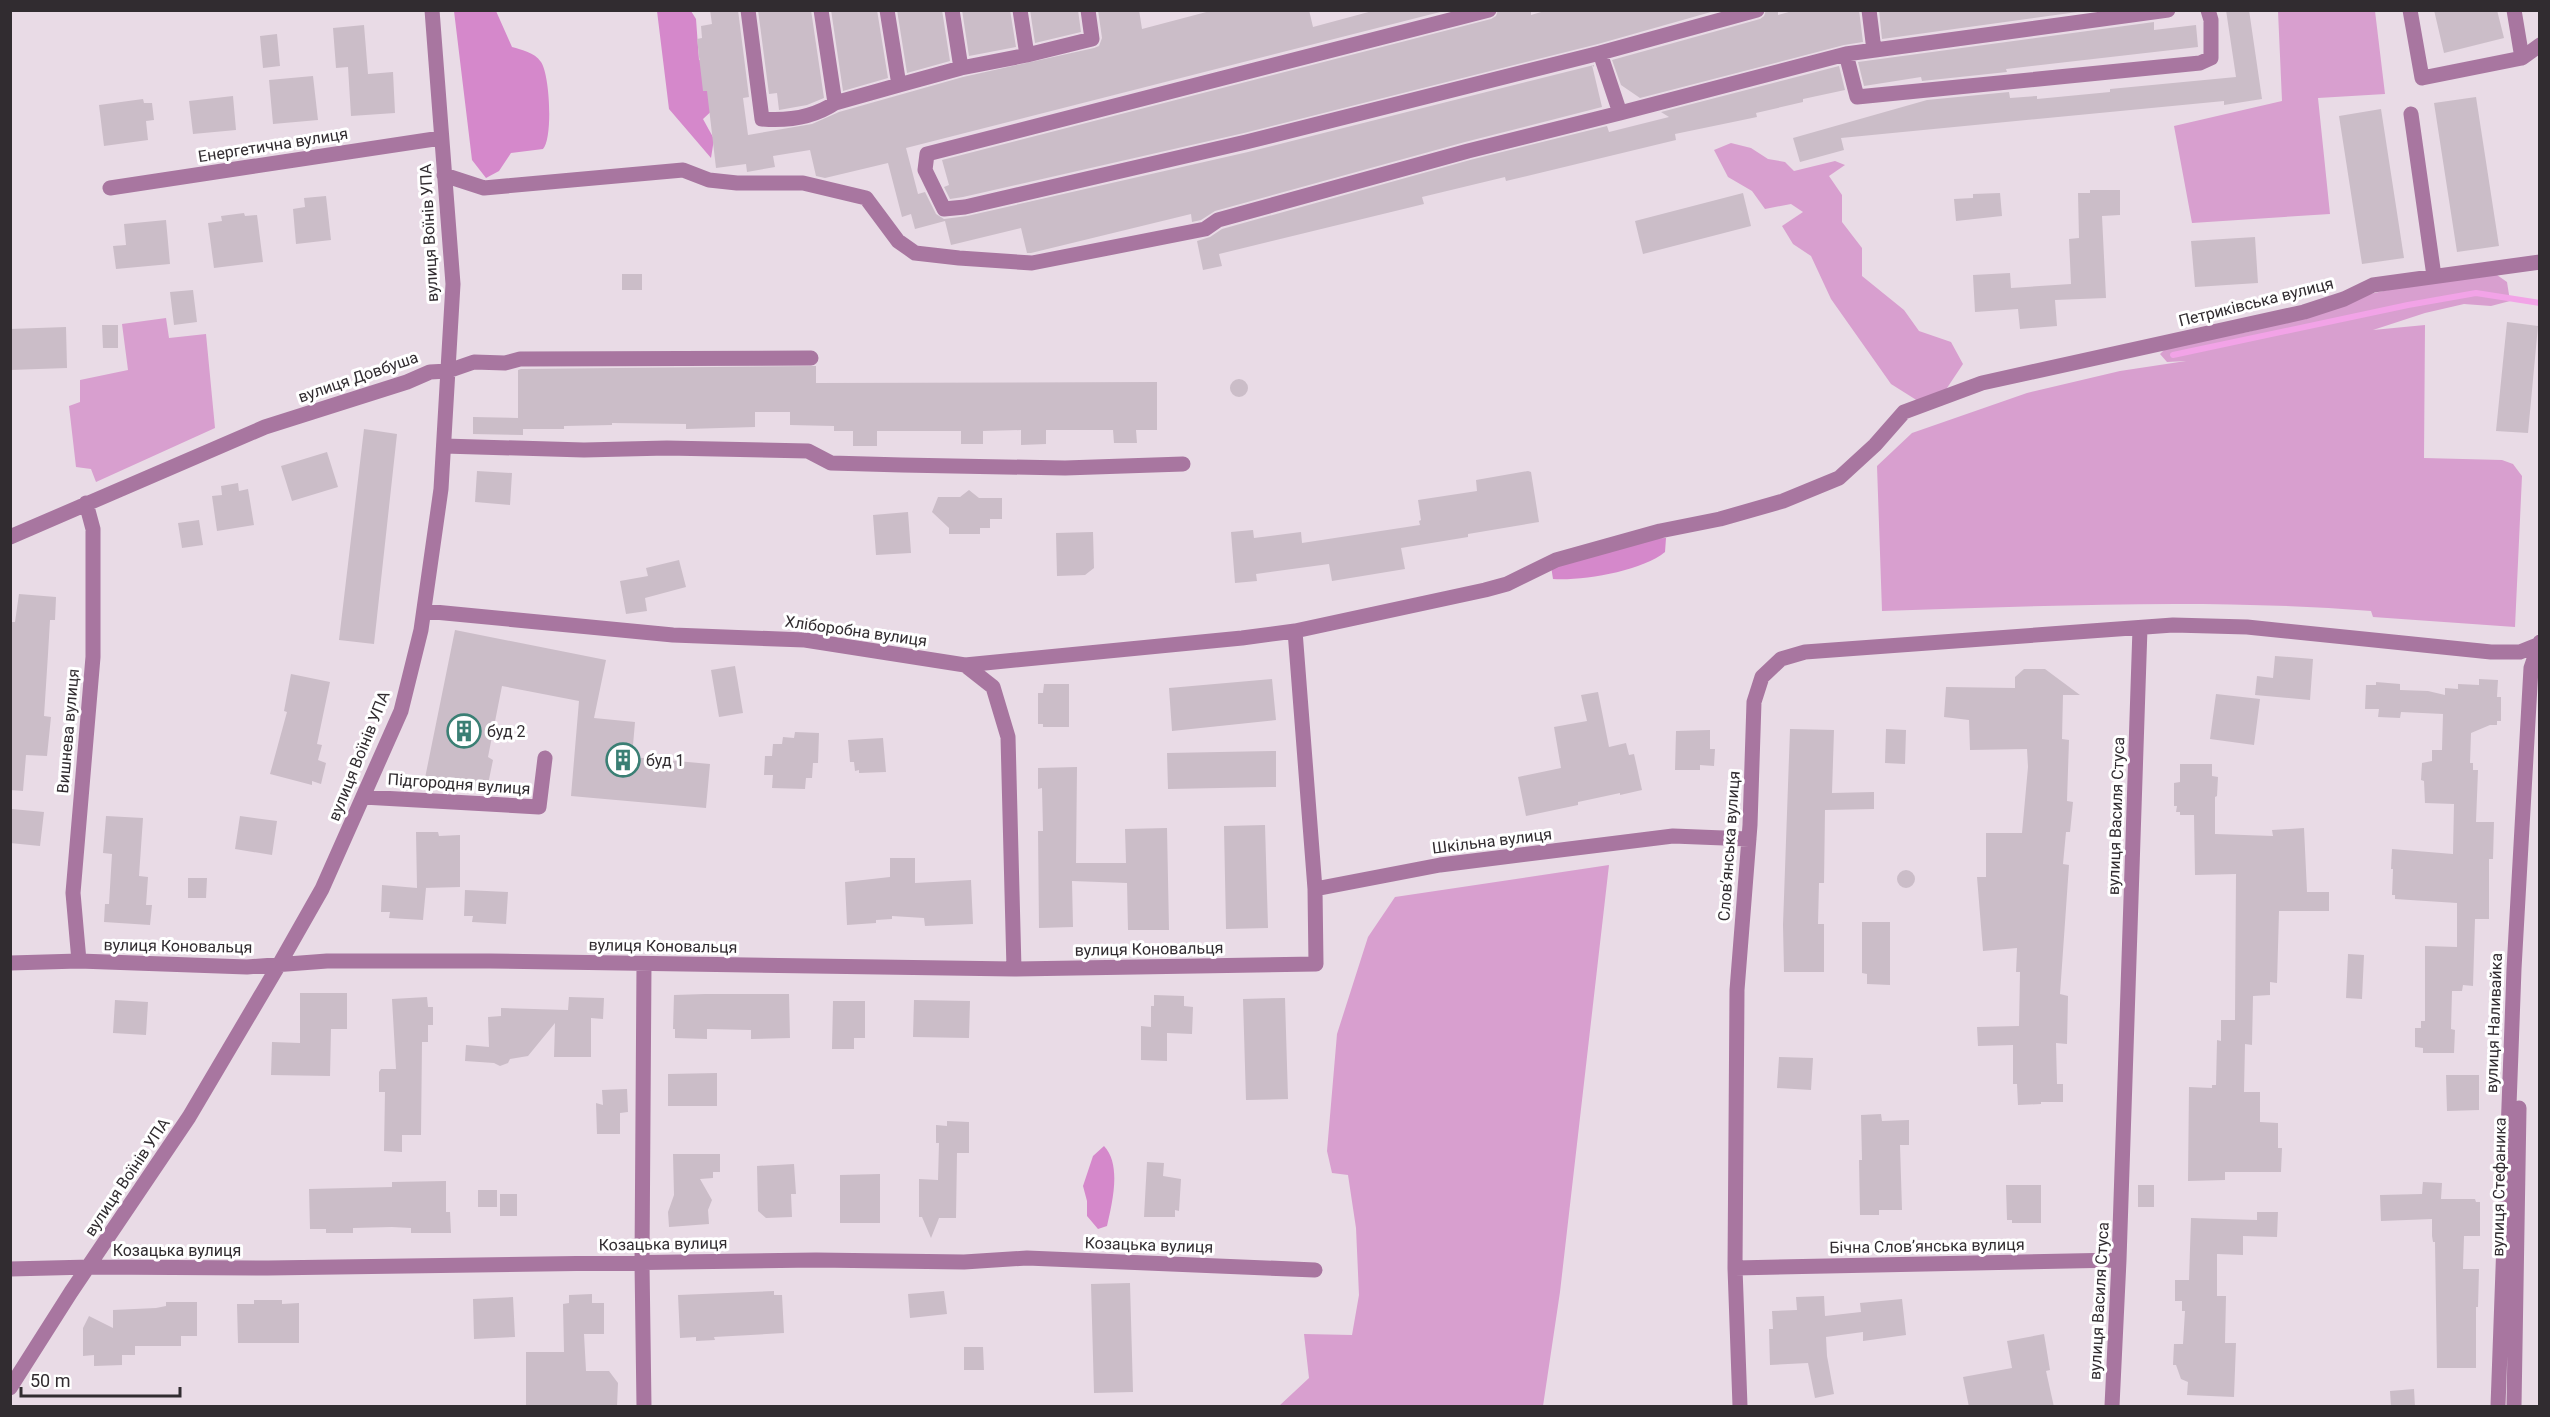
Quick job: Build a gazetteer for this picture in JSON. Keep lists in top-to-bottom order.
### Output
{
  "streets": {
    "street": [
      "Енергетична вулиця",
      "вулиця Воїнів УПА",
      "Петриківська вулиця",
      "вулиця Довбуша",
      "Хліборобна вулиця",
      "Вишнева вулиця",
      "Підгородня вулиця",
      "вулиця Василя Стуса",
      "Шкільна вулиця",
      "Словʼянська вулиця",
      "вулиця Коновальця",
      "вулиця Наливайка",
      "вулиця Стефаника",
      "Козацька вулиця",
      "Бічна Словʼянська вулиця"
    ]
  },
  "crossings": [
    ["Енергетична вулиця", "вулиця Воїнів УПА"],
    ["вулиця Воїнів УПА", "вулиця Довбуша"],
    ["вулиця Воїнів УПА", "Хліборобна вулиця"],
    ["вулиця Воїнів УПА", "Підгородня вулиця"],
    ["вулиця Воїнів УПА", "вулиця Коновальця"],
    ["вулиця Воїнів УПА", "Козацька вулиця"],
    ["Петриківська вулиця", "Хліборобна вулиця"],
    ["вулиця Довбуша", "Вишнева вулиця"],
    ["Хліборобна вулиця", "вулиця Коновальця"],
    ["Вишнева вулиця", "вулиця Коновальця"],
    ["вулиця Василя Стуса", "Словʼянська вулиця"],
    ["вулиця Василя Стуса", "Бічна Словʼянська вулиця"],
    ["Шкільна вулиця", "Словʼянська вулиця"],
    ["Шкільна вулиця", "вулиця Коновальця"],
    ["Словʼянська вулиця", "Бічна Словʼянська вулиця"],
    ["вулиця Наливайка", "вулиця Стефаника"]
  ],
  "places": {
    "building": ["буд 2", "буд 1"]
  },
  "scale_bar": "50 m"
}
